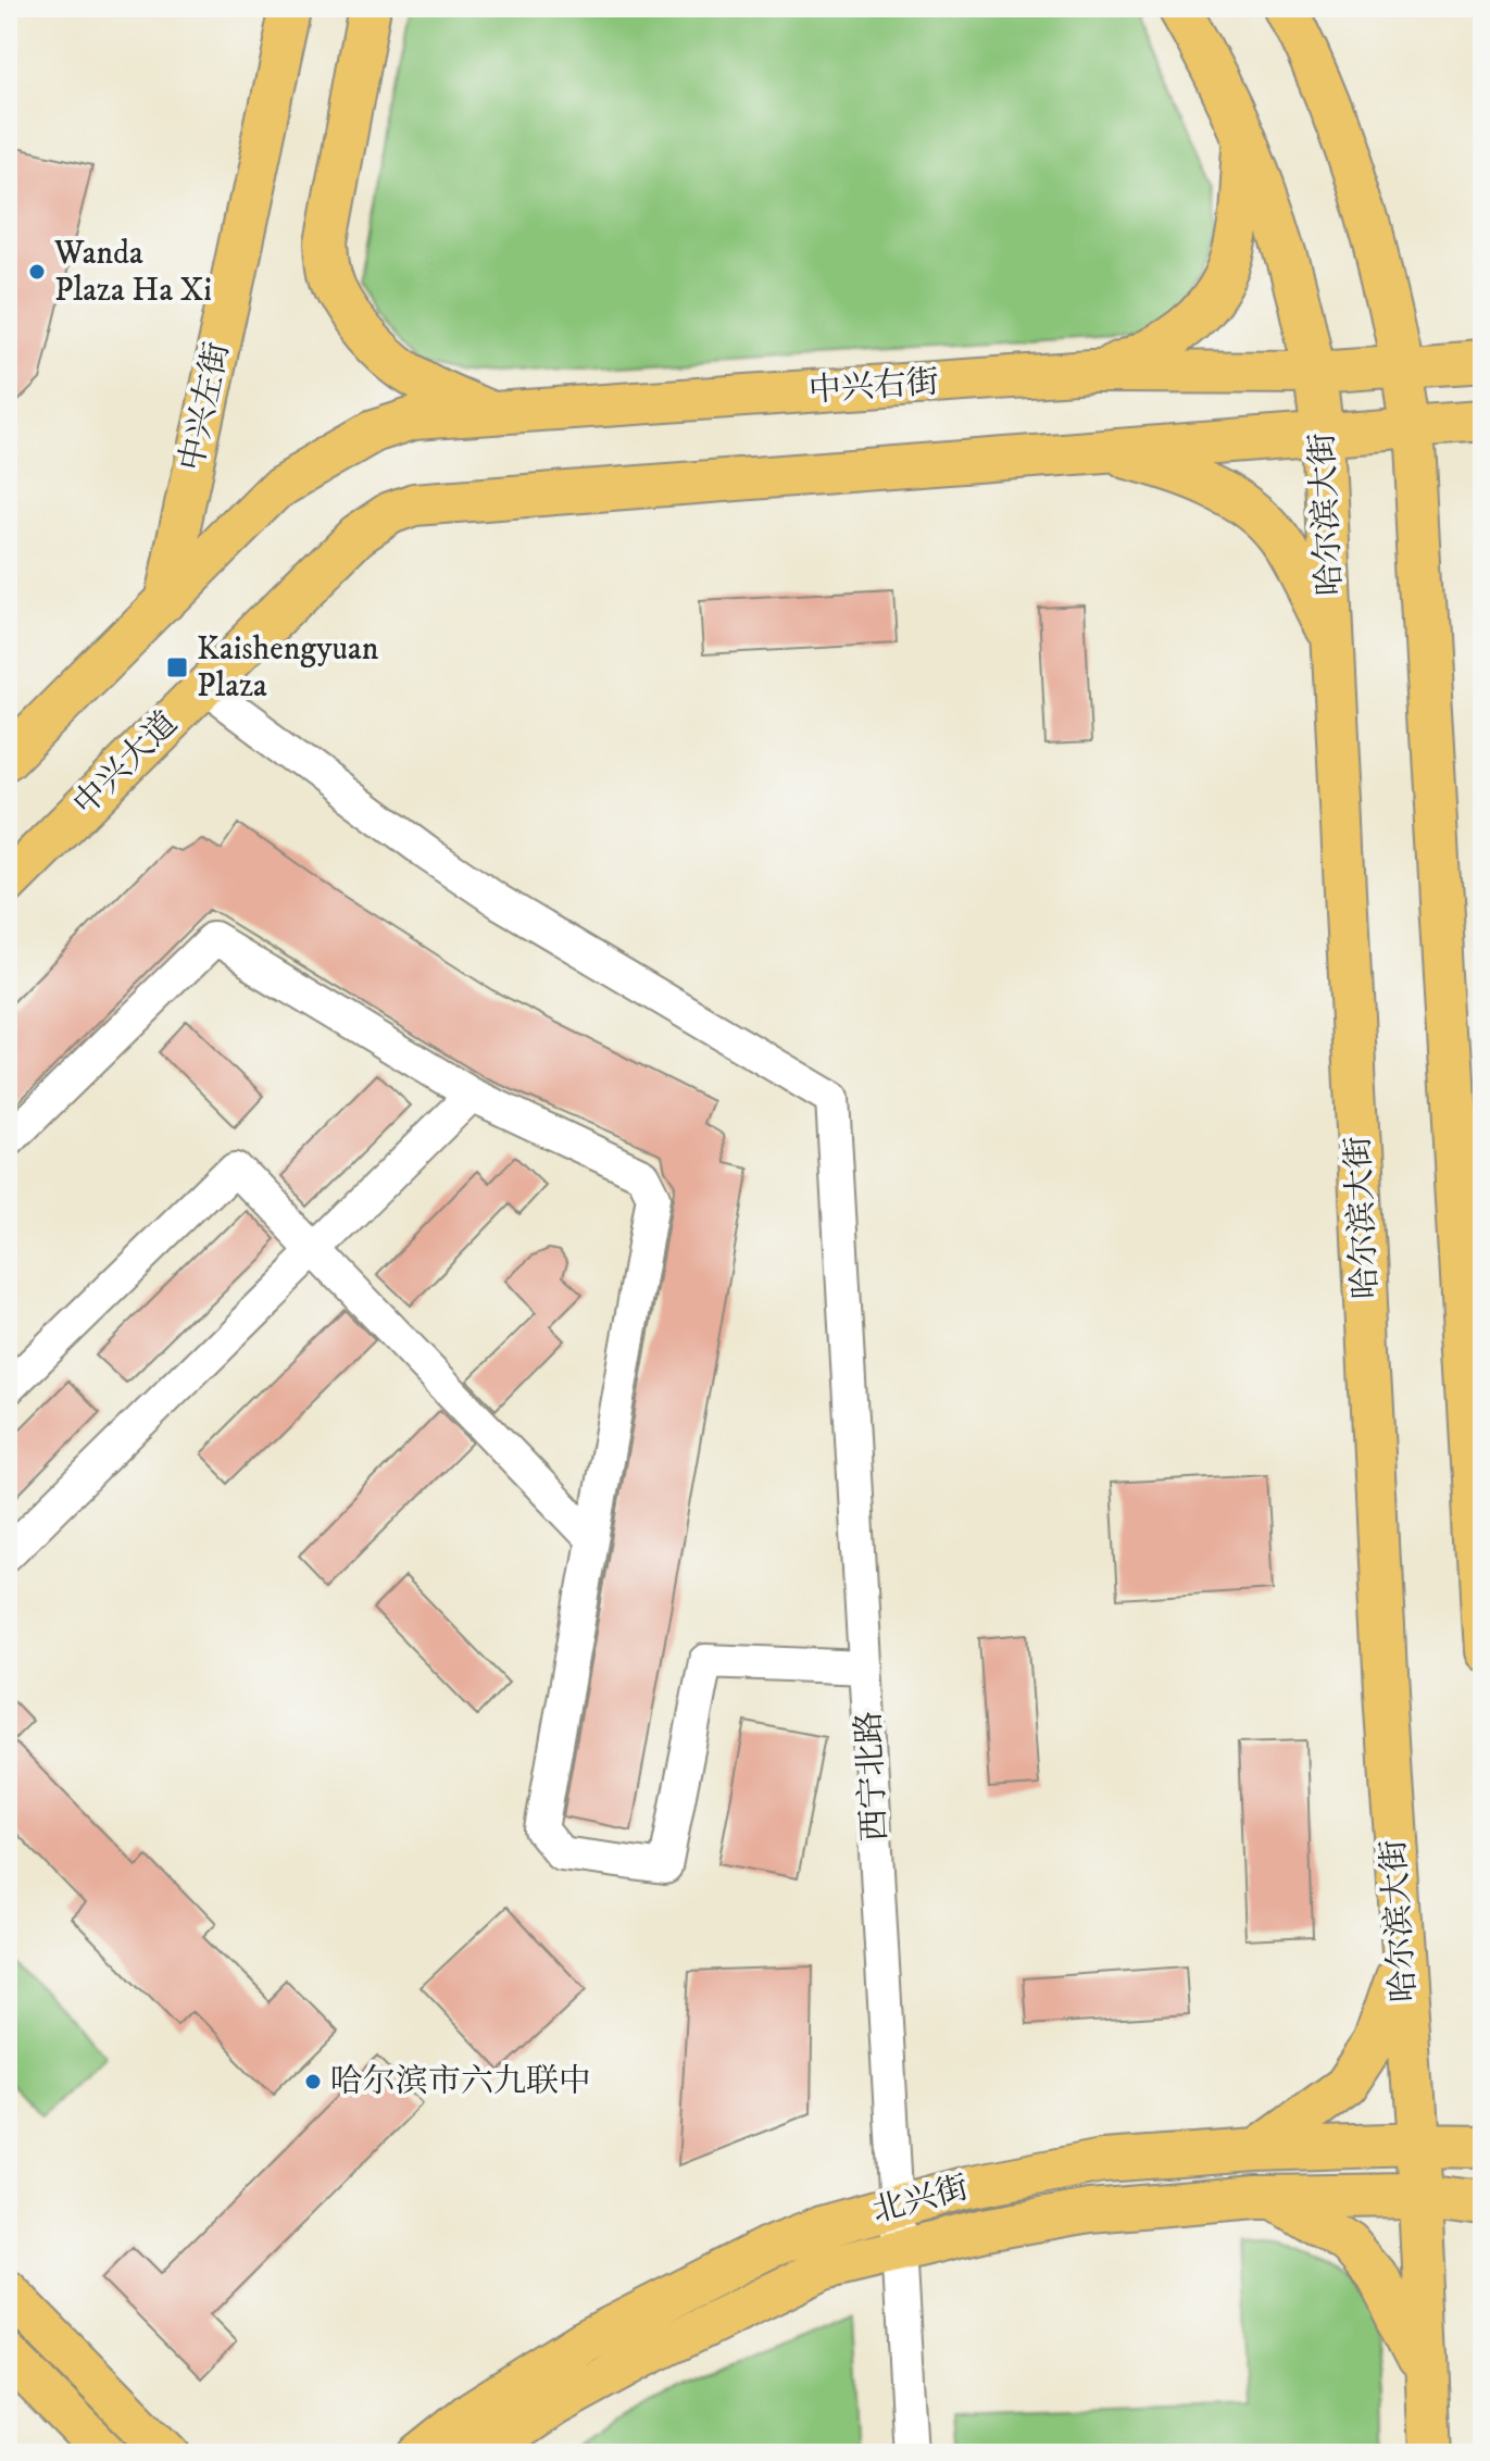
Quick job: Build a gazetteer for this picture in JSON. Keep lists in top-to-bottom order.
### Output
{
  "streets": {
    "main road": [
      "中兴右街",
      "中兴左街",
      "哈尔滨大街",
      "中兴大道",
      "北兴街"
    ],
    "street": ["西宁北路"]
  },
  "crossings": [
    ["中兴右街", "中兴左街"],
    ["中兴右街", "哈尔滨大街"],
    ["哈尔滨大街", "北兴街"],
    ["中兴大道", "西宁北路"],
    ["西宁北路", "北兴街"]
  ],
  "places": {
    "other": ["Wanda Plaza Ha Xi", "哈尔滨市六九联中"],
    "transit": ["Kaishengyuan Plaza"]
  }
}
